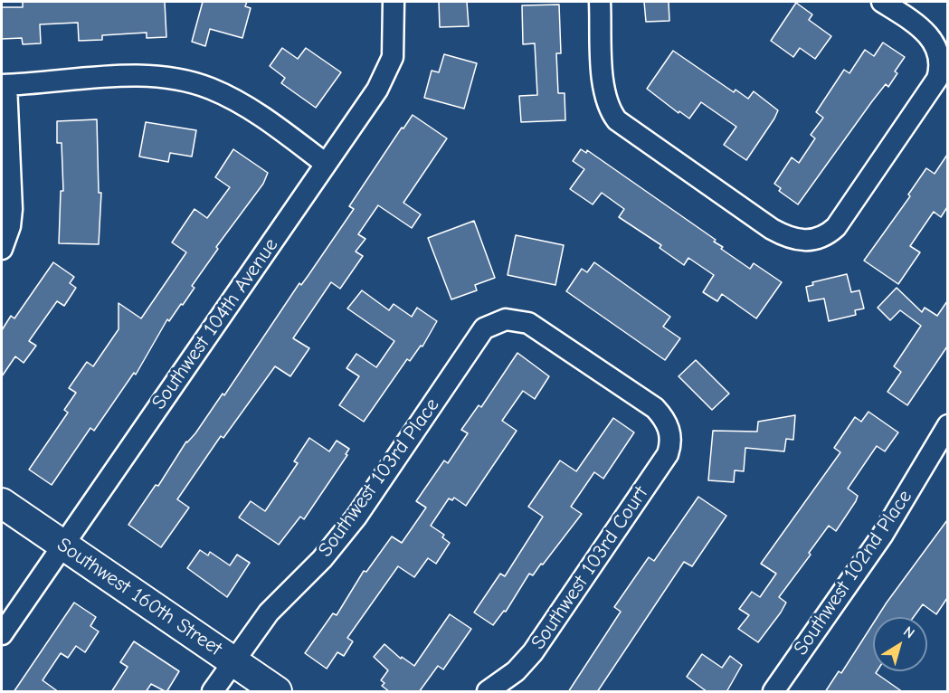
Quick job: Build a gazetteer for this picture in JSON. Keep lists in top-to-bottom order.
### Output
{
  "streets": {
    "street": [
      "Southwest 104th Avenue",
      "Southwest 103rd Place",
      "Southwest 103rd Court",
      "Southwest 102nd Place",
      "Southwest 160th Street"
    ]
  },
  "crossings": [
    ["Southwest 104th Avenue", "Southwest 160th Street"],
    ["Southwest 103rd Place", "Southwest 103rd Court"],
    ["Southwest 103rd Place", "Southwest 160th Street"]
  ],
  "north": "top right"
}
